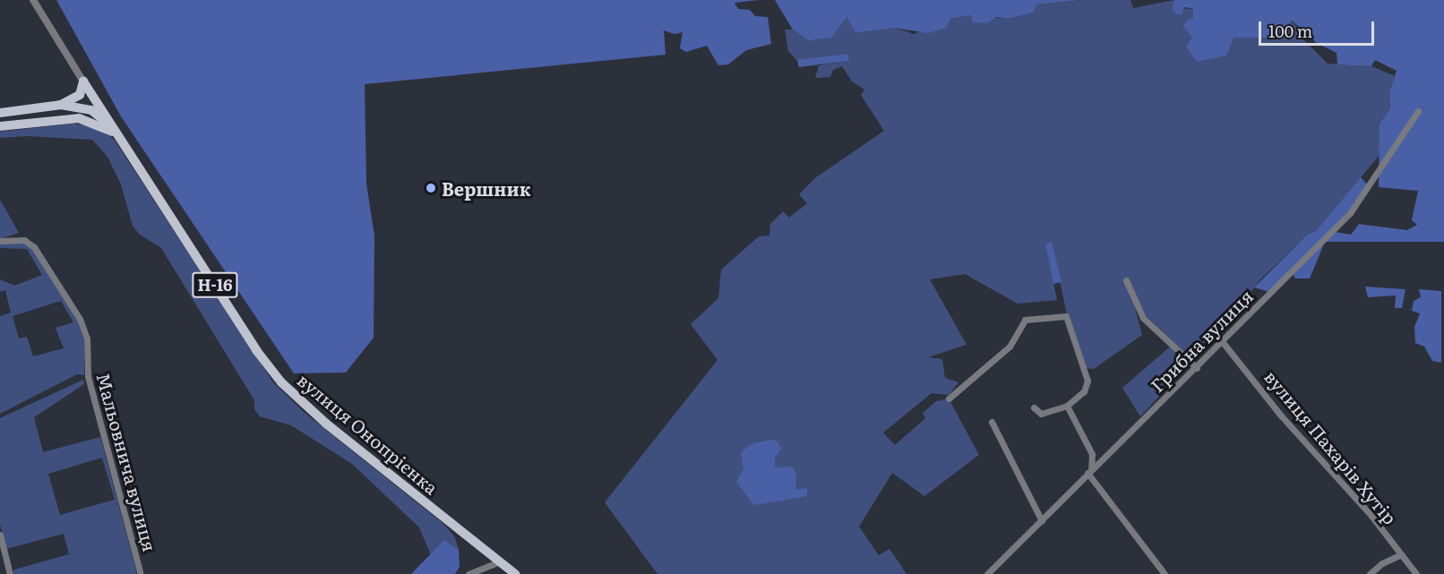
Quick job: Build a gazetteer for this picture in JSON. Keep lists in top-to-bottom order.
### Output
{
  "streets": {
    "main road": ["Н-16", "вулиця Онопрієнка"],
    "street": ["Грибна вулиця", "вулиця Пахарів Хутір", "Мальовнича вулиця"]
  },
  "crossings": [
    ["Н-16", "вулиця Онопрієнка"],
    ["Грибна вулиця", "вулиця Пахарів Хутір"]
  ],
  "places": ["Вершник"],
  "scale_bar": "100 m"
}
